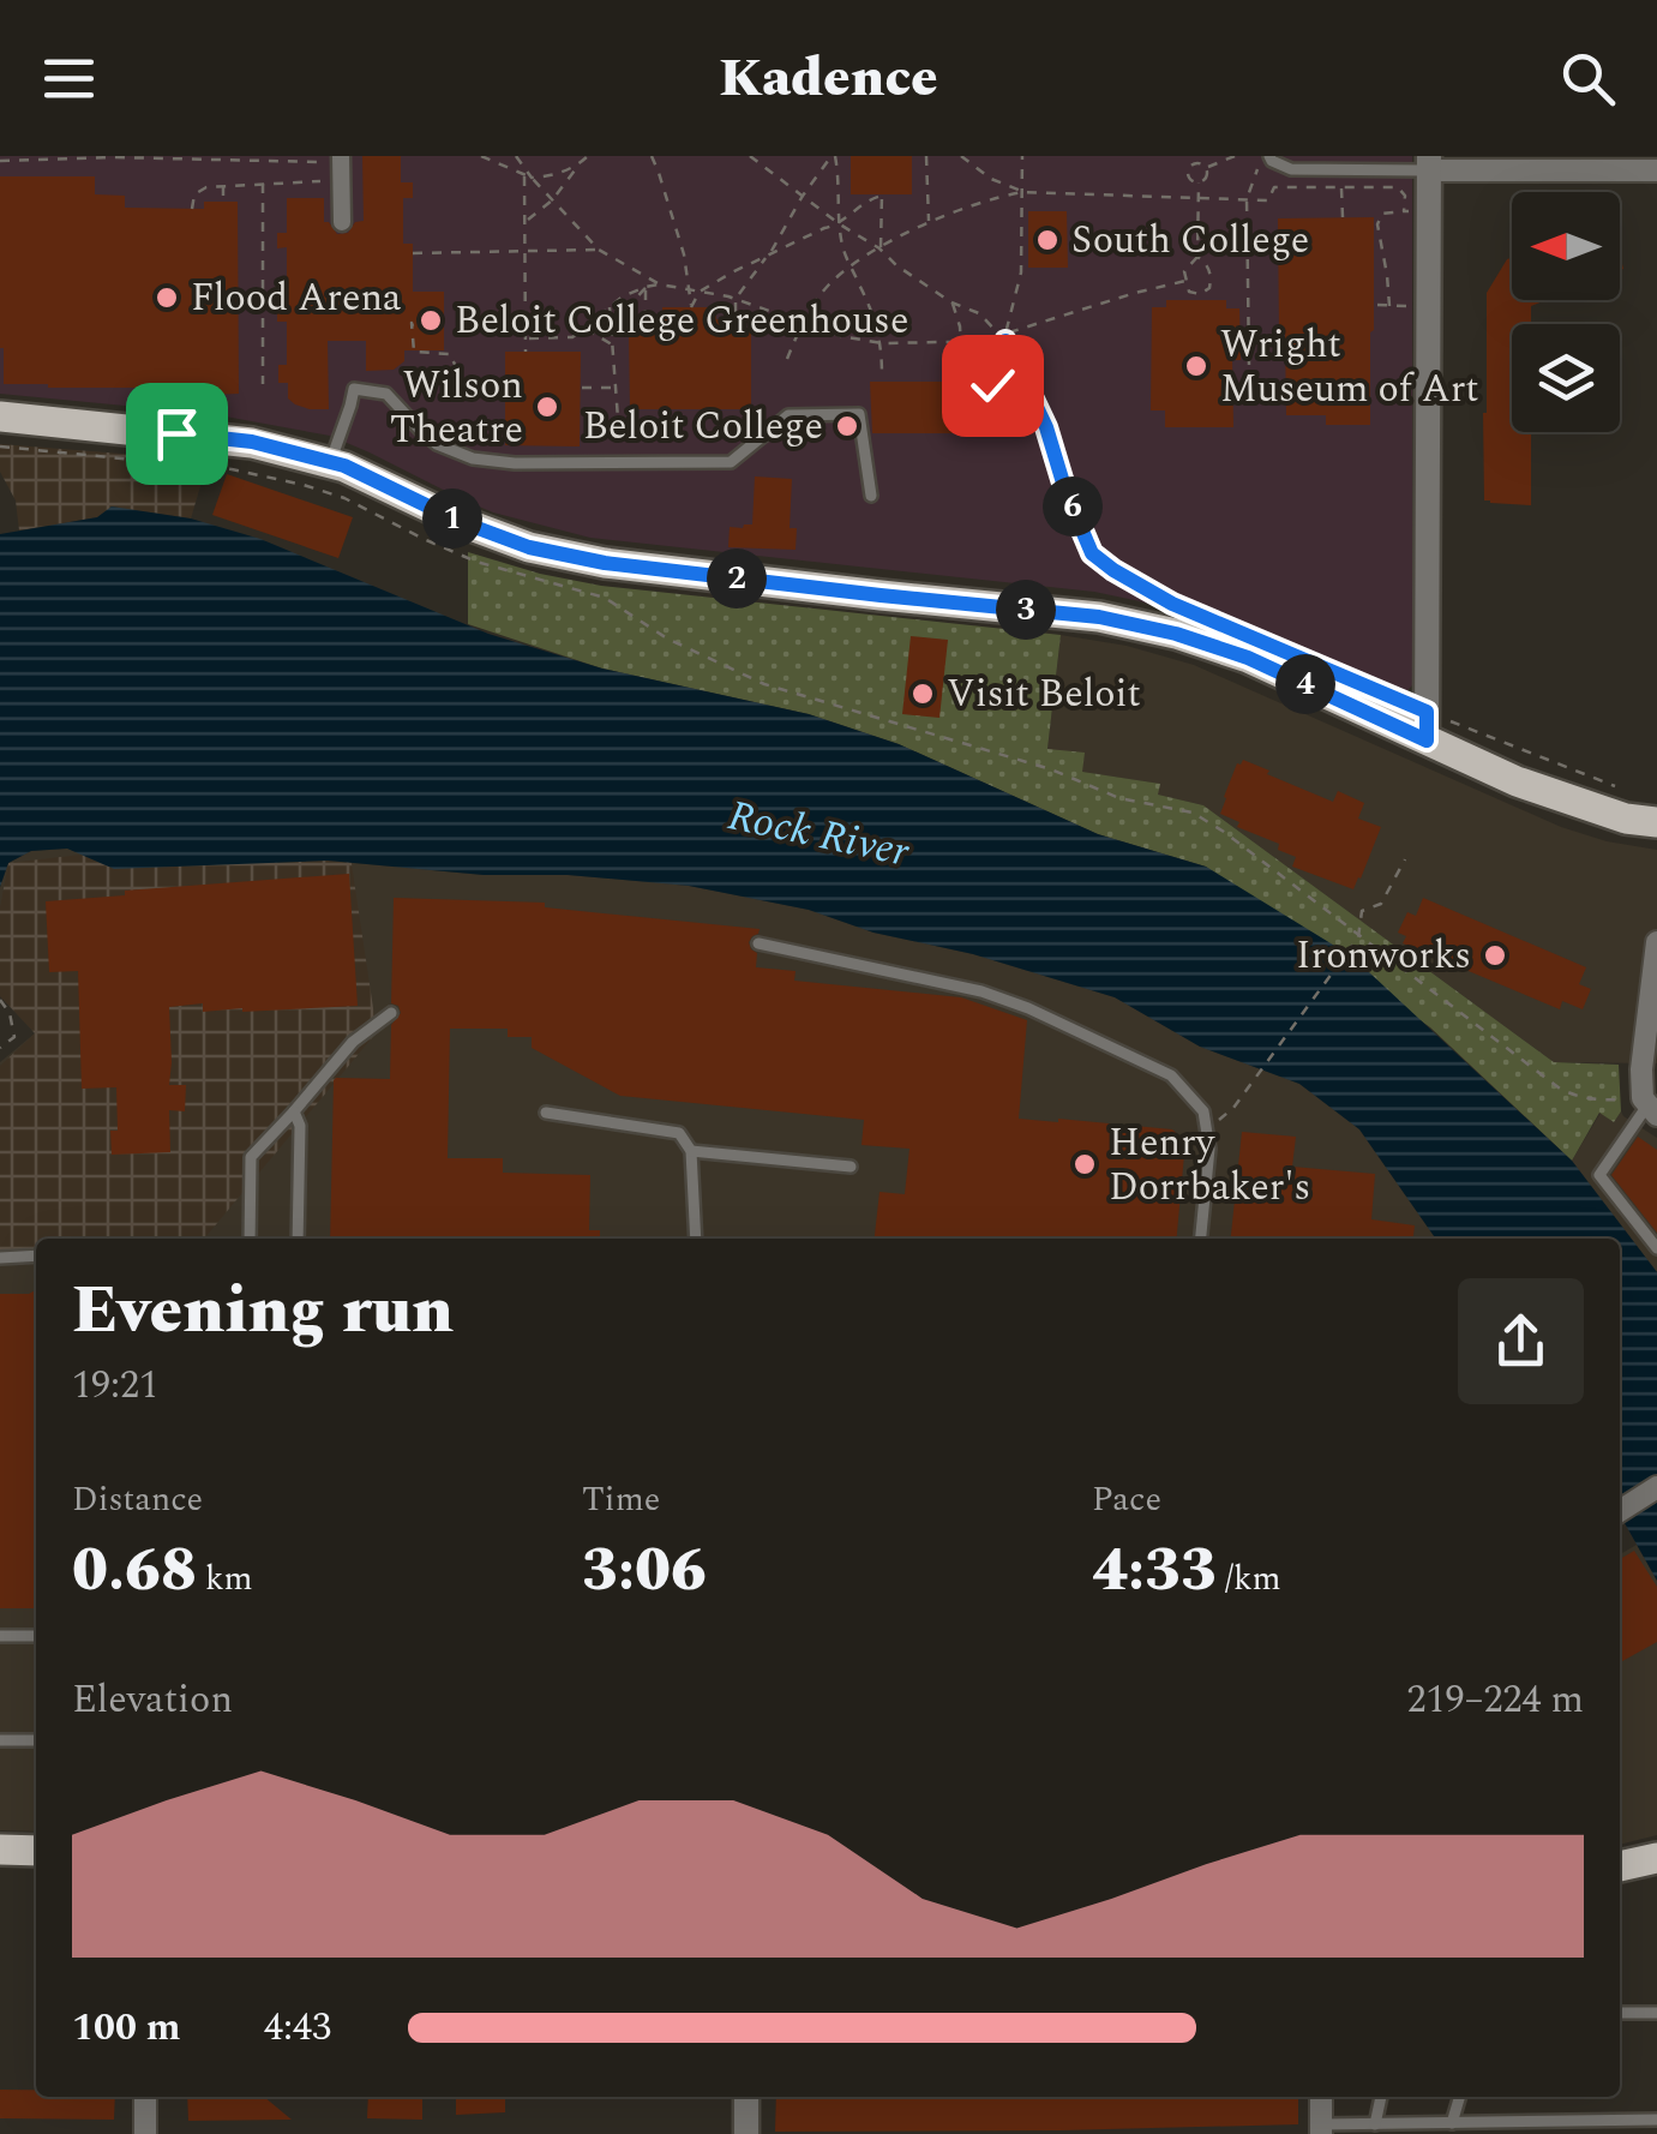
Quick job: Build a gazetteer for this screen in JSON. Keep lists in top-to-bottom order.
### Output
{
  "water": ["Rock River"],
  "places": [
    "South College",
    "Flood Arena",
    "Beloit College Greenhouse",
    "Wright Museum of Art",
    "Wilson Theatre",
    "Beloit College",
    "Visit Beloit",
    "Ironworks",
    "Henry Dorrbaker's"
  ],
  "north": "left",
  "page": {
    "header": "Kadence",
    "pins": [
      "6",
      "1",
      "2",
      "3",
      "4"
    ],
    "heading": ["Evening run", "19:21"],
    "stats": [
      ["Distance", "0.68 km"],
      ["Time", "3:06"],
      ["Pace", "4:33 /km"]
    ],
    "chart": ["Elevation", "219–224 m"],
    "list": [
      {
        "name": "100 m",
        "note": "4:43"
      }
    ]
  }
}
